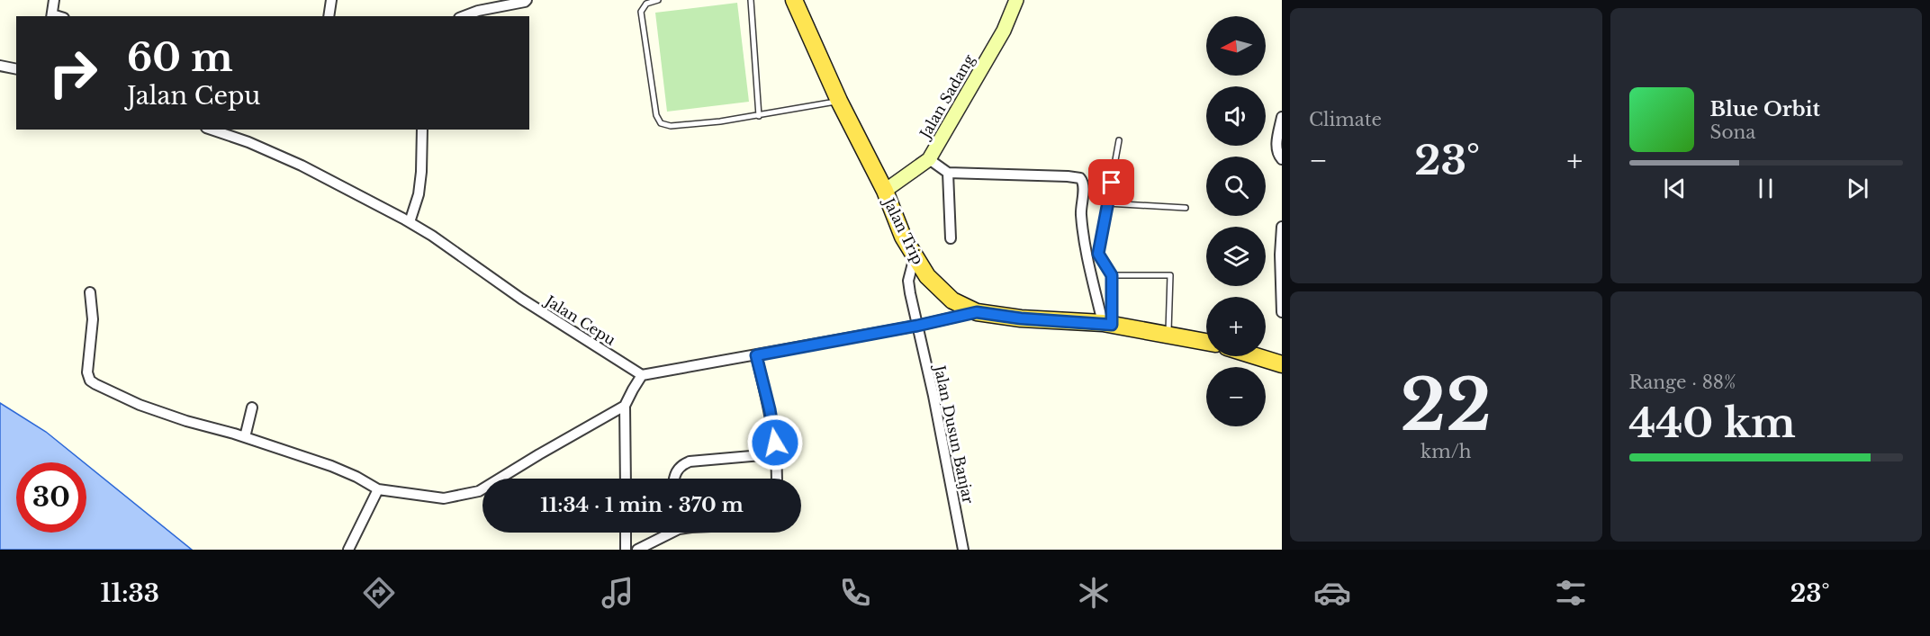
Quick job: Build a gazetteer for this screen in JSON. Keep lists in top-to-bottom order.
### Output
{
  "streets": {
    "highway": ["Jalan Trip"],
    "main road": ["Jalan Sadang"],
    "street": ["Jalan Cepu", "Jalan Dusun Banjar"]
  },
  "crossings": [
    ["Jalan Sadang", "Jalan Trip"],
    ["Jalan Trip", "Jalan Dusun Banjar"]
  ],
  "north": "left",
  "page": {
    "tile": [
      "Climate",
      ["22", "km/h"],
      ["Range · 88%", "440 km"]
    ],
    "map_buttons": ["+", "−"],
    "turn": ["60 m", "Jalan Cepu"],
    "song": ["Blue Orbit", "Sona"],
    "heat": ["−", "23°", "+"],
    "limit": "30",
    "trip": "11:34 · 1 min · 370 m",
    "tabs": ["11:33", "23°"]
  }
}
